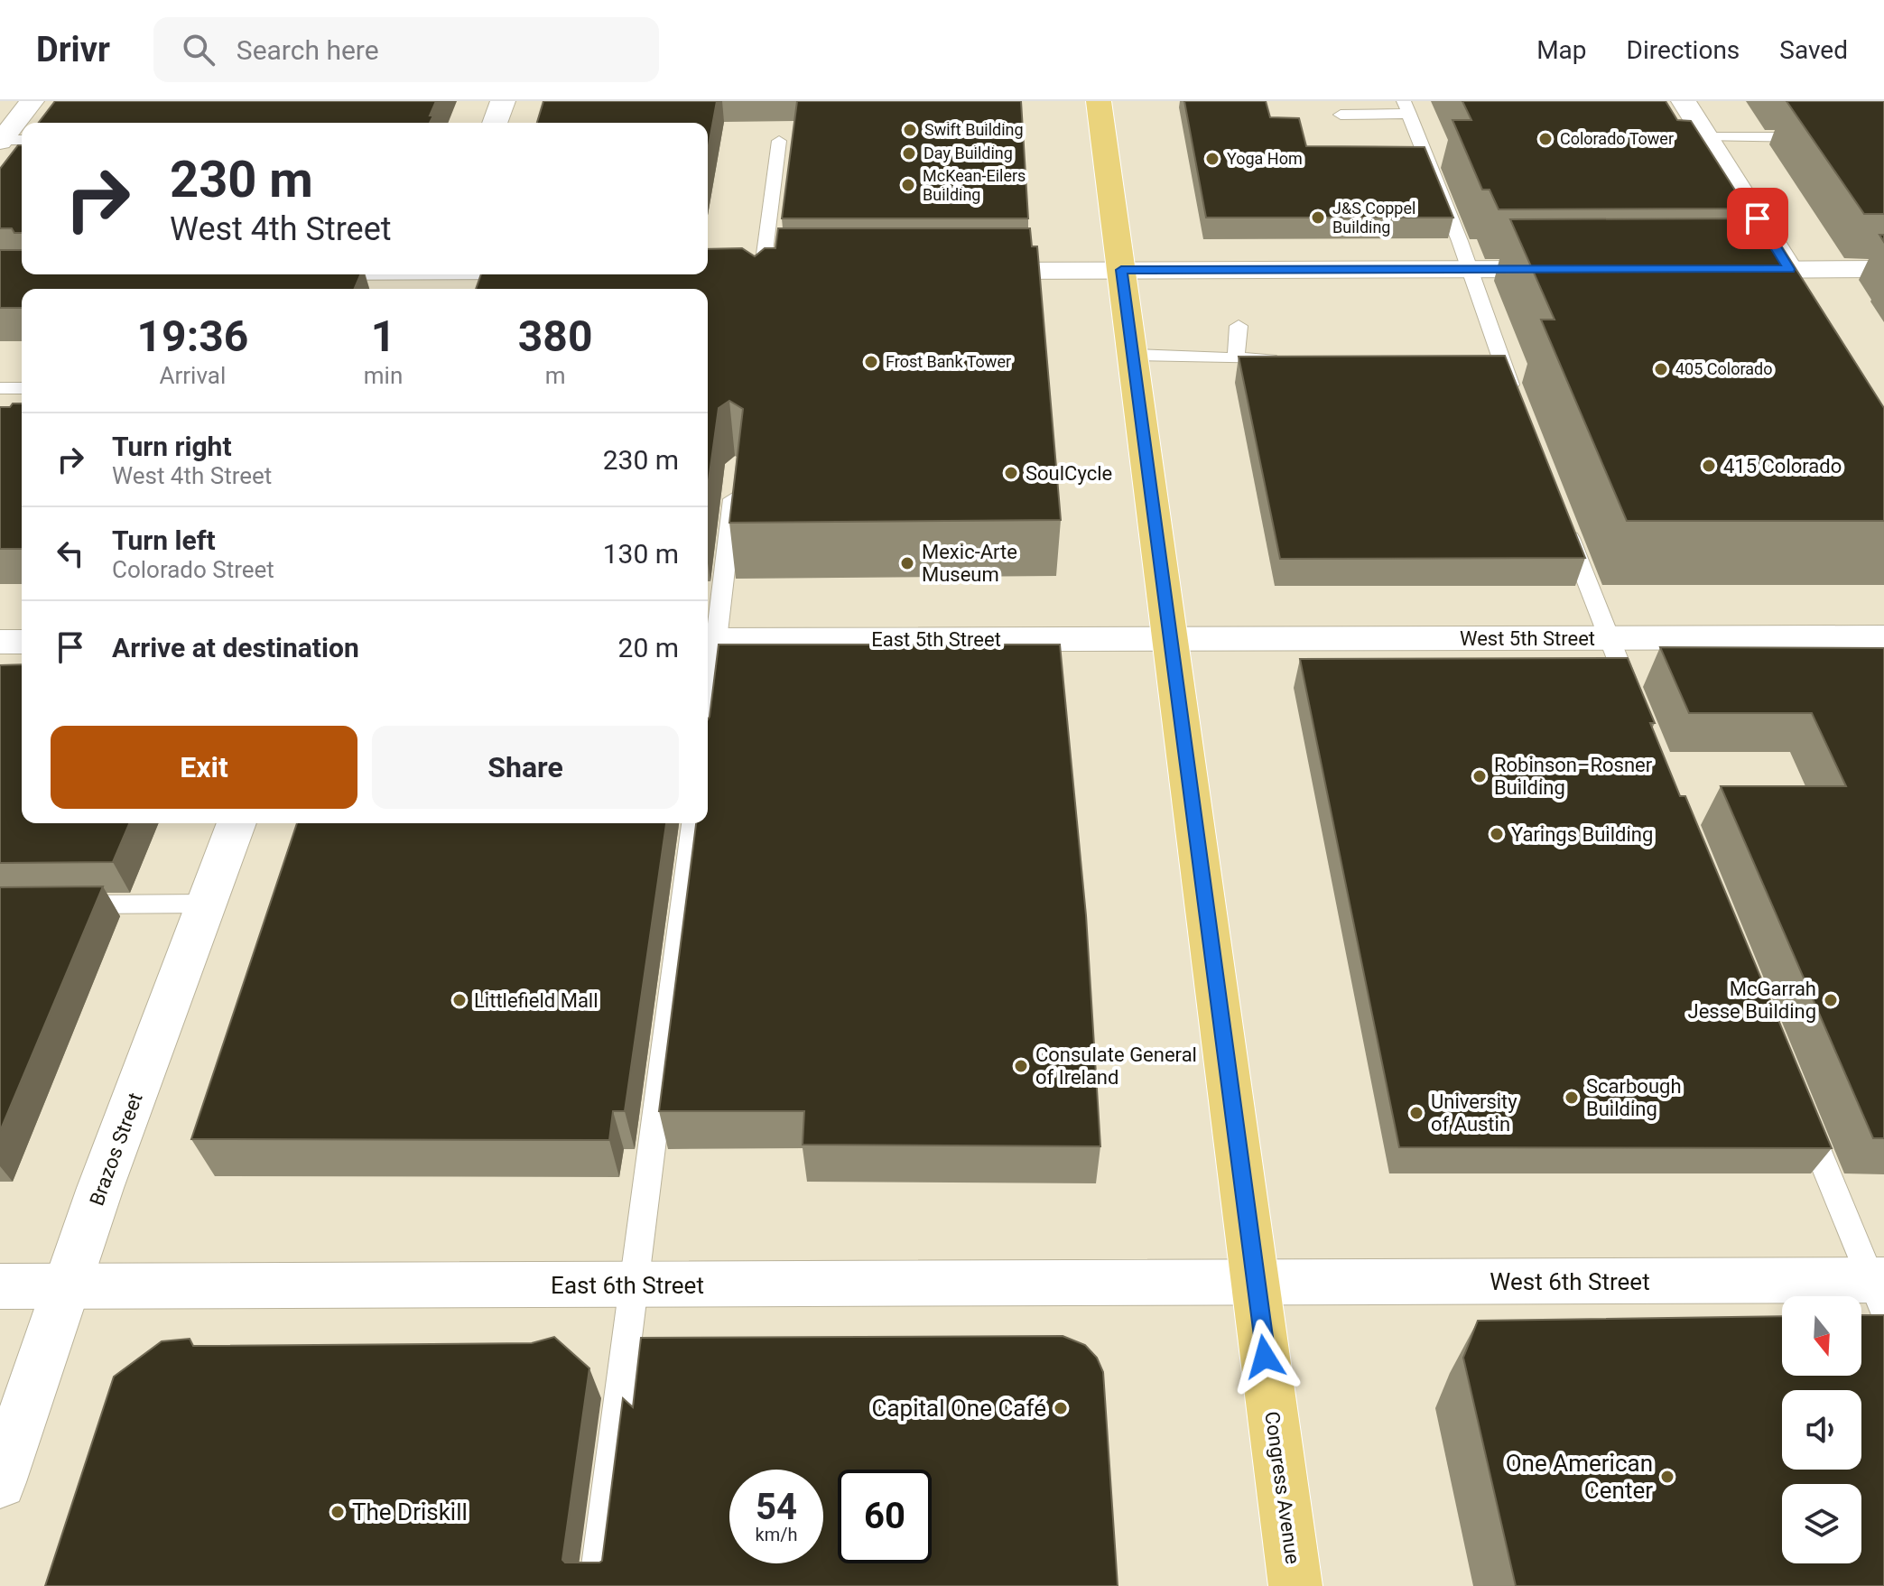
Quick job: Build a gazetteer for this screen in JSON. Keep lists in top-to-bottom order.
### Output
{
  "streets": {
    "main road": [
      "West 5th Street",
      "East 5th Street",
      "Brazos Street",
      "West 6th Street",
      "East 6th Street",
      "Congress Avenue"
    ]
  },
  "crossings": [
    ["West 5th Street", "East 5th Street"],
    ["West 5th Street", "Congress Avenue"],
    ["East 5th Street", "Congress Avenue"],
    ["Brazos Street", "East 6th Street"],
    ["West 6th Street", "East 6th Street"],
    ["West 6th Street", "Congress Avenue"],
    ["East 6th Street", "Congress Avenue"]
  ],
  "places": [
    "Swift Building",
    "Colorado Tower",
    "Day Building",
    "Yoga Hom",
    "McKean-Eilers Building",
    "J&S Coppel Building",
    "Frost Bank Tower",
    "405 Colorado",
    "415 Colorado",
    "SoulCycle",
    "Mexic-Arte Museum",
    "Robinson–Rosner Building",
    "Yarings Building",
    "Littlefield Mall",
    "McGarrah Jesse Building",
    "Consulate General of Ireland",
    "Scarbough Building",
    "University of Austin",
    "Capital One Café",
    "One American Center",
    "The Driskill"
  ],
  "north": "bottom",
  "page": {
    "header": "Drivr",
    "search": "Search here",
    "nav": ["Map", "Directions", "Saved"],
    "turn": ["230 m", "West 4th Street"],
    "eta": [
      "19:36",
      "Arrival",
      "1",
      "min",
      "380",
      "m"
    ],
    "list": [
      {
        "name": "Turn right",
        "note": "West 4th Street",
        "value": "230 m"
      },
      {
        "name": "Turn left",
        "note": "Colorado Street",
        "value": "130 m"
      },
      {
        "name": "Arrive at destination",
        "value": "20 m"
      }
    ],
    "buttons": ["Exit", "Share"],
    "speed": "54 km/h",
    "limit": "60"
  }
}
